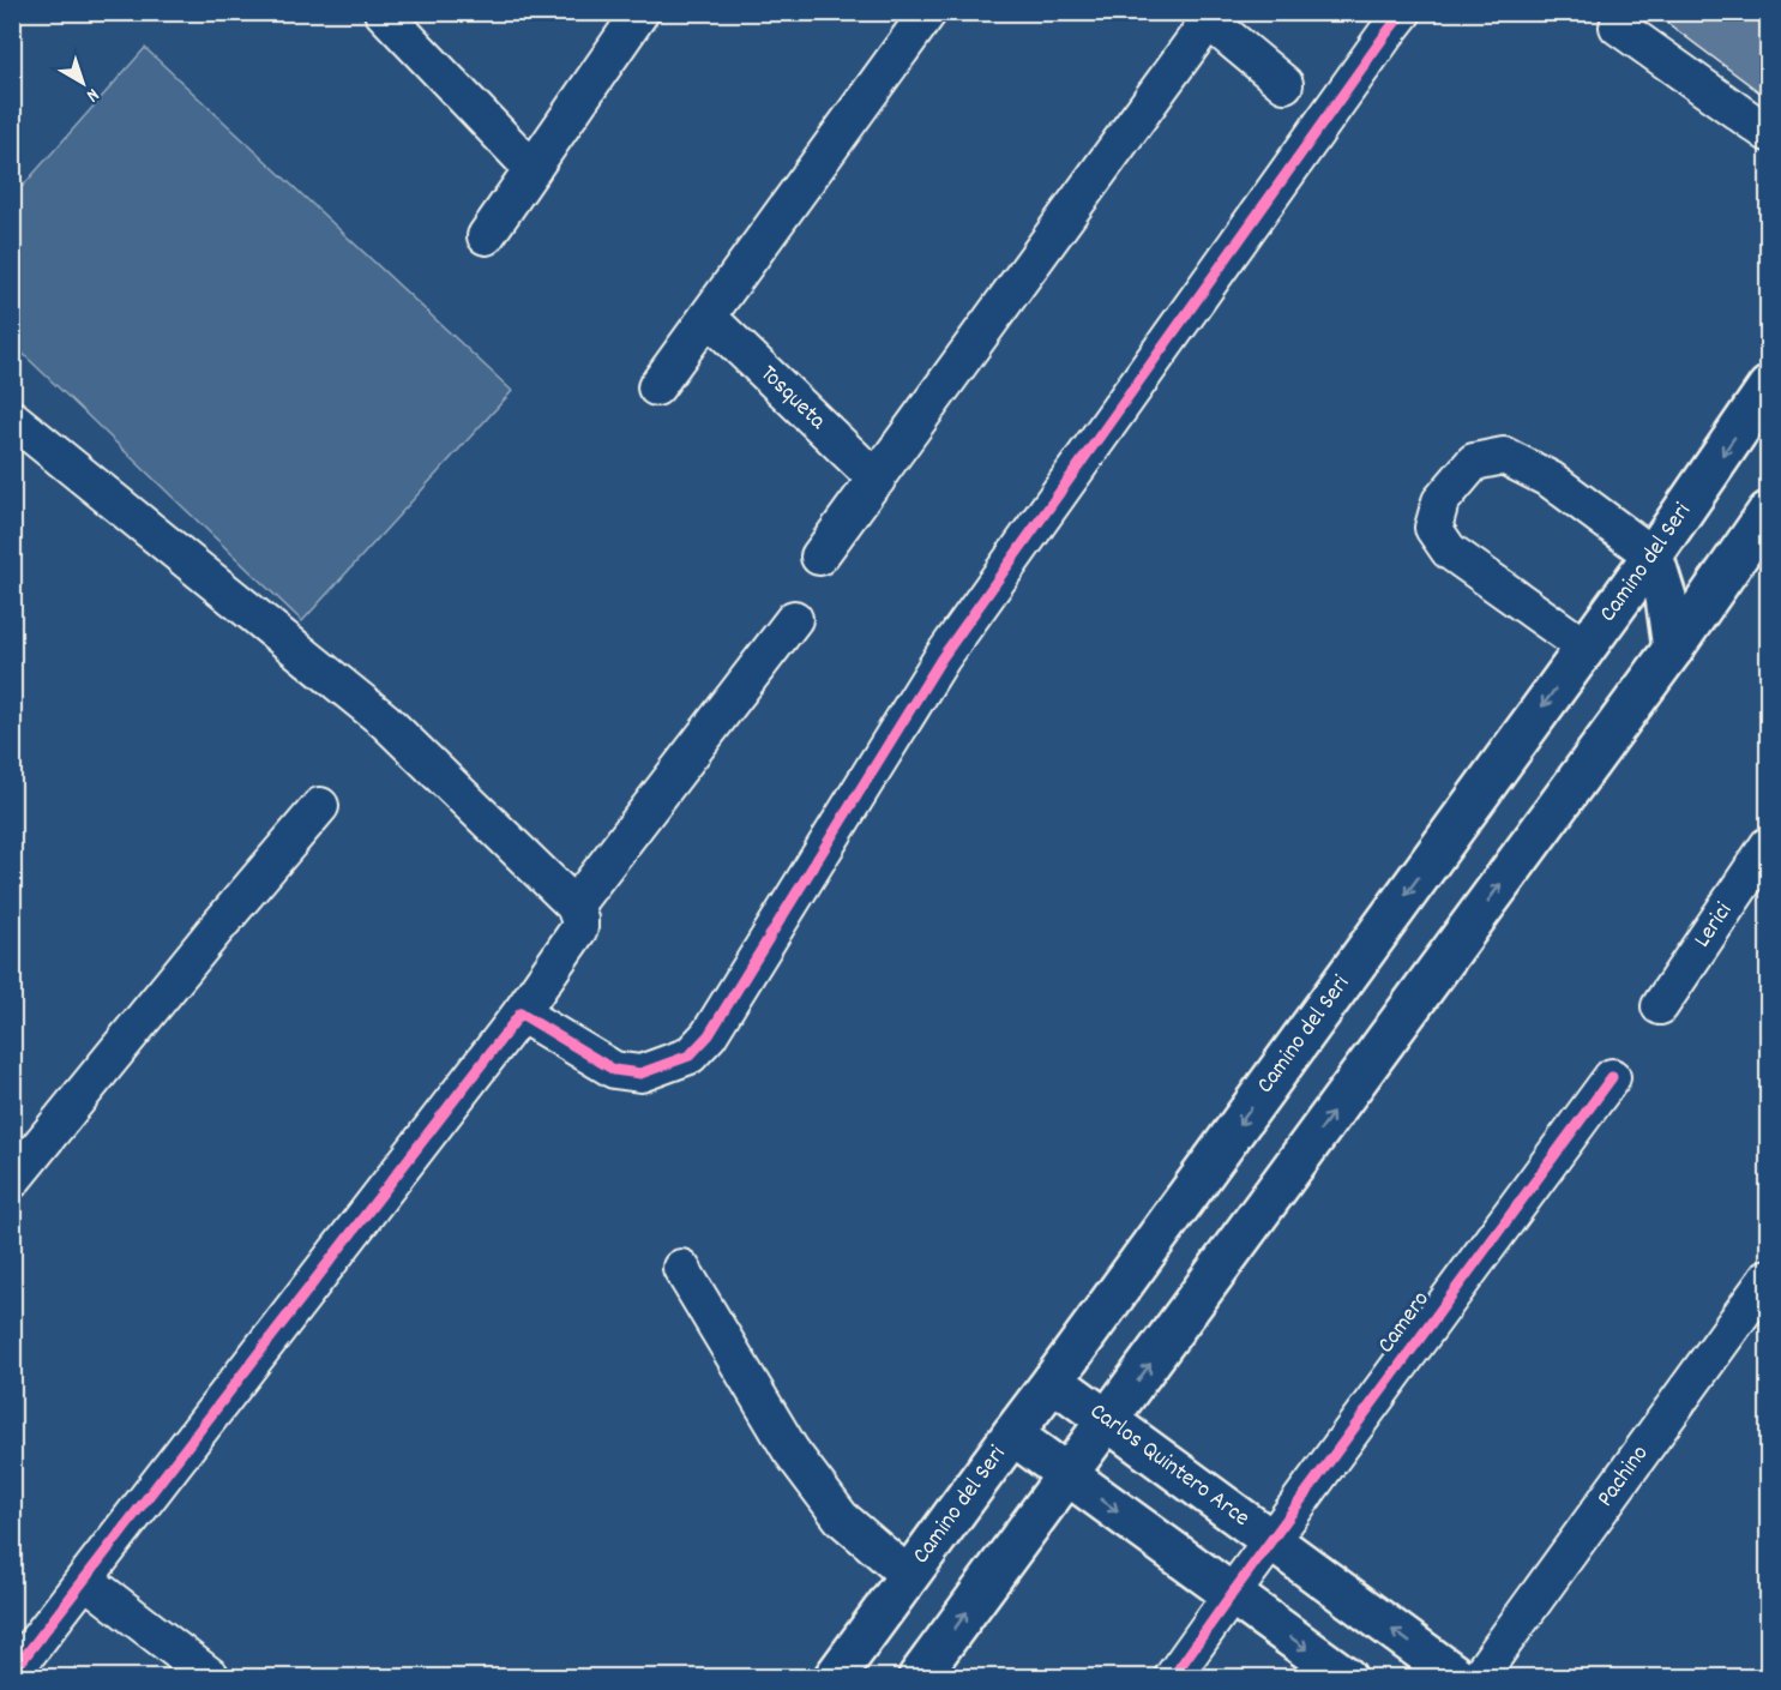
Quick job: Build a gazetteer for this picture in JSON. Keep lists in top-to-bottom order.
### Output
{
  "streets": {
    "main road": ["Camino del Seri", "Carlos Quintero Arce"],
    "street": [
      "Tosqueta",
      "Lerici",
      "Camero",
      "Pachino"
    ]
  },
  "crossings": [
    ["Camino del Seri", "Carlos Quintero Arce"],
    ["Camero", "Carlos Quintero Arce"]
  ],
  "north": "bottom right"
}
